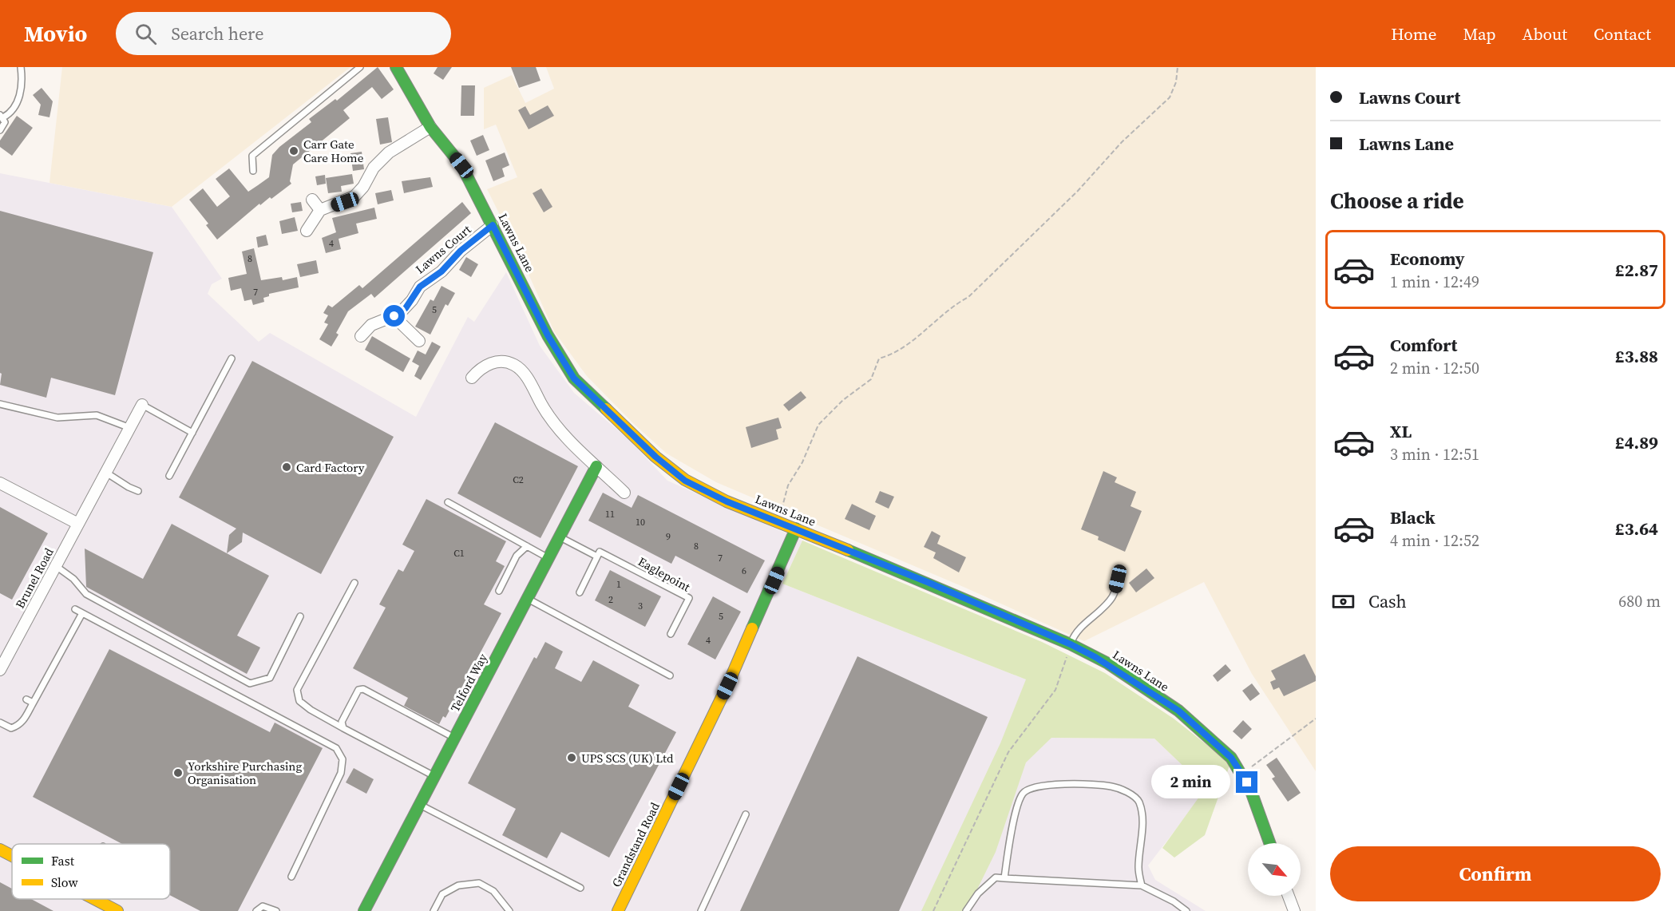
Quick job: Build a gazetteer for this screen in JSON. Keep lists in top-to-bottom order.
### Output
{
  "streets": {
    "street": [
      "Lawns Lane",
      "Lawns Court",
      "Brunel Road",
      "Telford Way",
      "Grandstand Road"
    ],
    "lane": ["Eaglepoint"]
  },
  "crossings": [
    ["Lawns Lane", "Lawns Court"],
    ["Lawns Lane", "Grandstand Road"],
    ["Eaglepoint", "Telford Way"]
  ],
  "places": [
    "Carr Gate Care Home",
    "Card Factory",
    "UPS SCS (UK) Ltd",
    "Yorkshire Purchasing Organisation"
  ],
  "house_numbers": [
    "4",
    "8",
    "7",
    "5",
    "C2",
    "11",
    "10",
    "9",
    "8",
    "C1",
    "7",
    "6",
    "1",
    "2",
    "3",
    "5",
    "4"
  ],
  "legend": ["Fast", "Slow"],
  "north": "bottom right",
  "page": {
    "header": "Movio",
    "search": "Search here",
    "nav": [
      "Home",
      "Map",
      "About",
      "Contact"
    ],
    "banner": ["Lawns Court", "Lawns Lane"],
    "heading": "Choose a ride",
    "list": [
      {
        "name": "Economy",
        "note": "1 min · 12:49",
        "value": "£2.87"
      },
      {
        "name": "Comfort",
        "note": "2 min · 12:50",
        "value": "£3.88"
      },
      {
        "name": "XL",
        "note": "3 min · 12:51",
        "value": "£4.89"
      },
      {
        "name": "Black",
        "note": "4 min · 12:52",
        "value": "£3.64"
      }
    ],
    "pay": ["Cash", "680 m"],
    "bubble": "2 min",
    "buttons": "Confirm"
  }
}
